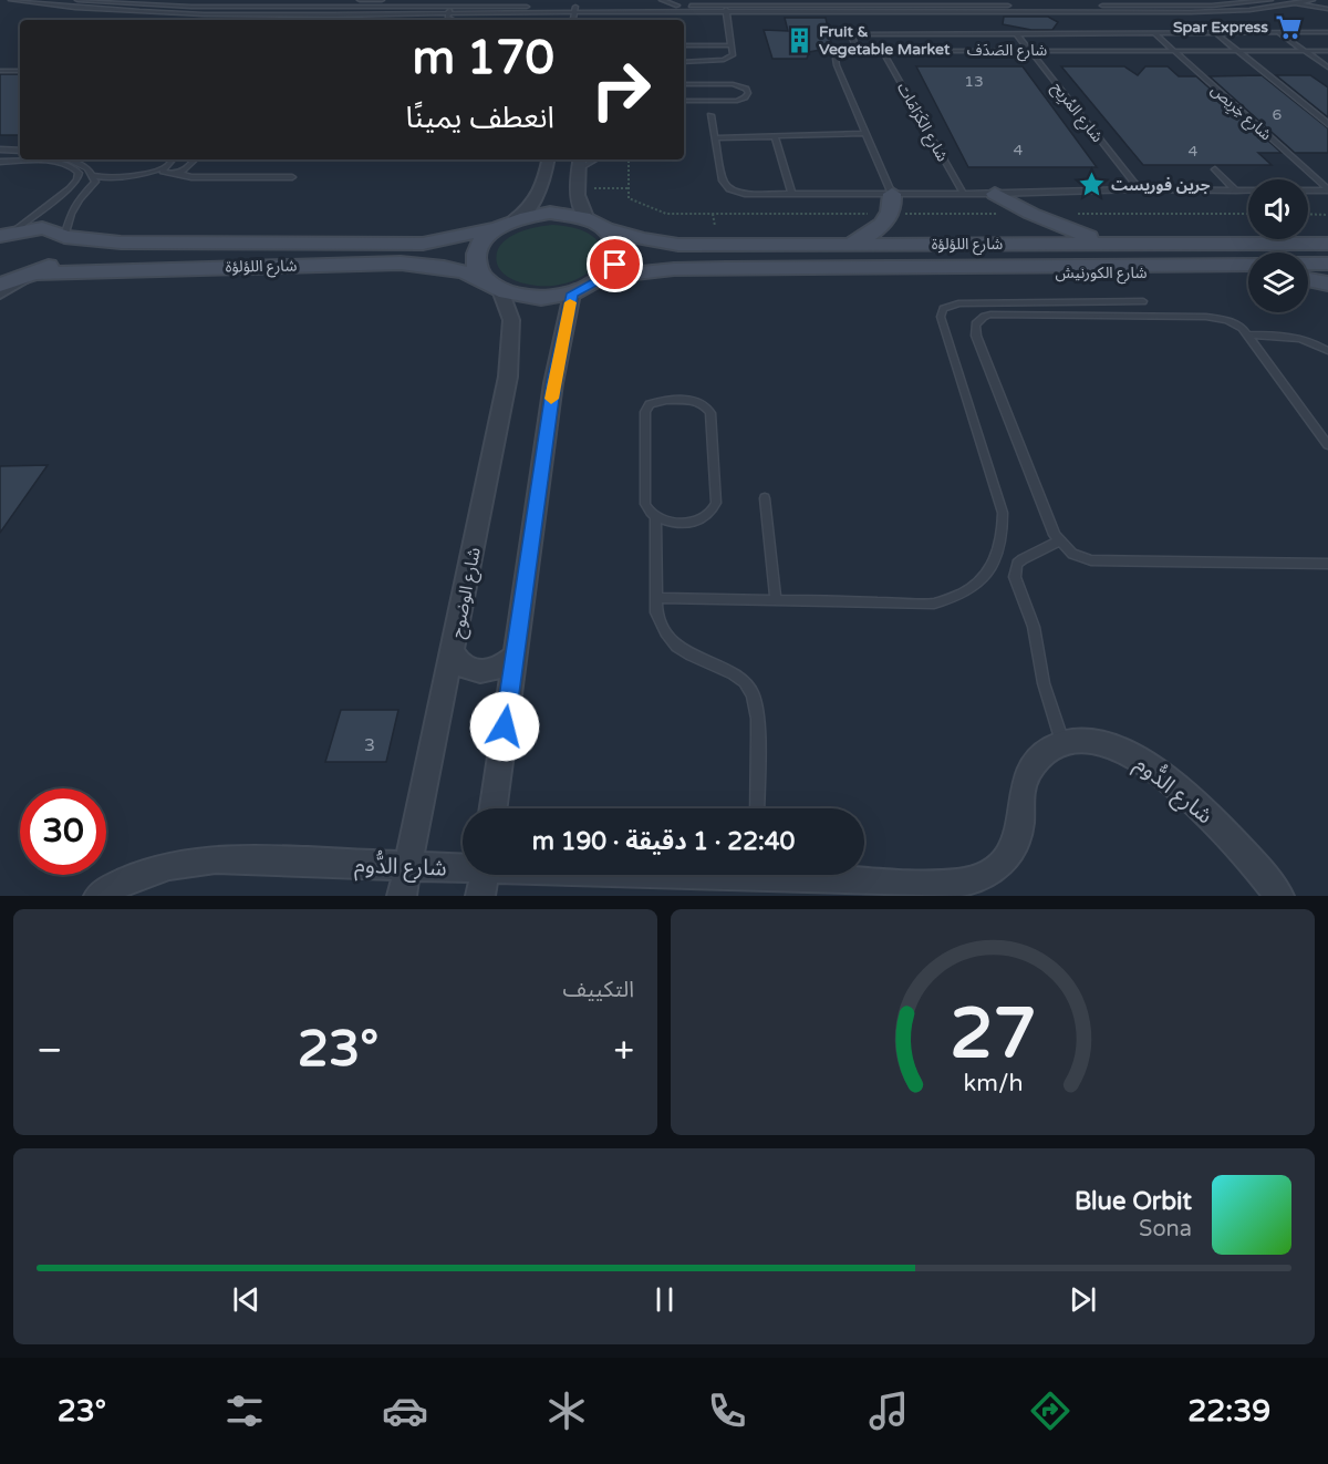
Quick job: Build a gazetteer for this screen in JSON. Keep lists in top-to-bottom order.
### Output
{
  "streets": {
    "street": [
      "شارع اللؤلؤة",
      "شارع الكورنيش",
      "شارع الوضوح",
      "شارع الدُّوم"
    ],
    "lane": [
      "شارع الصَدَف",
      "شارع المُرِيح",
      "شارع خِرِيص",
      "شارع الكَرَامَات"
    ]
  },
  "crossings": [
    ["شارع الصَدَف", "شارع المُرِيح"],
    ["شارع الصَدَف", "شارع خِرِيص"],
    ["شارع الصَدَف", "شارع الكَرَامَات"],
    ["شارع اللؤلؤة", "شارع الكورنيش"],
    ["شارع اللؤلؤة", "شارع الوضوح"],
    ["شارع الوضوح", "شارع الدُّوم"]
  ],
  "places": {
    "supermarket": ["Spar Express"],
    "building": ["Fruit & Vegetable Market"],
    "place": ["جرين فوريست"]
  },
  "house_numbers": [
    "13",
    "6",
    "4",
    "4",
    "3"
  ],
  "page": {
    "turn": ["170 m", "انعطف يمينًا"],
    "limit": "30",
    "trip": "22:40 · 1 دقيقة · 190 m",
    "tile": "التكييف",
    "heat": ["−", "23°", "+"],
    "song": ["Blue Orbit", "Sona"],
    "tabs": ["22:39", "23°"],
    "gauge": ["27", "km/h"]
  }
}
